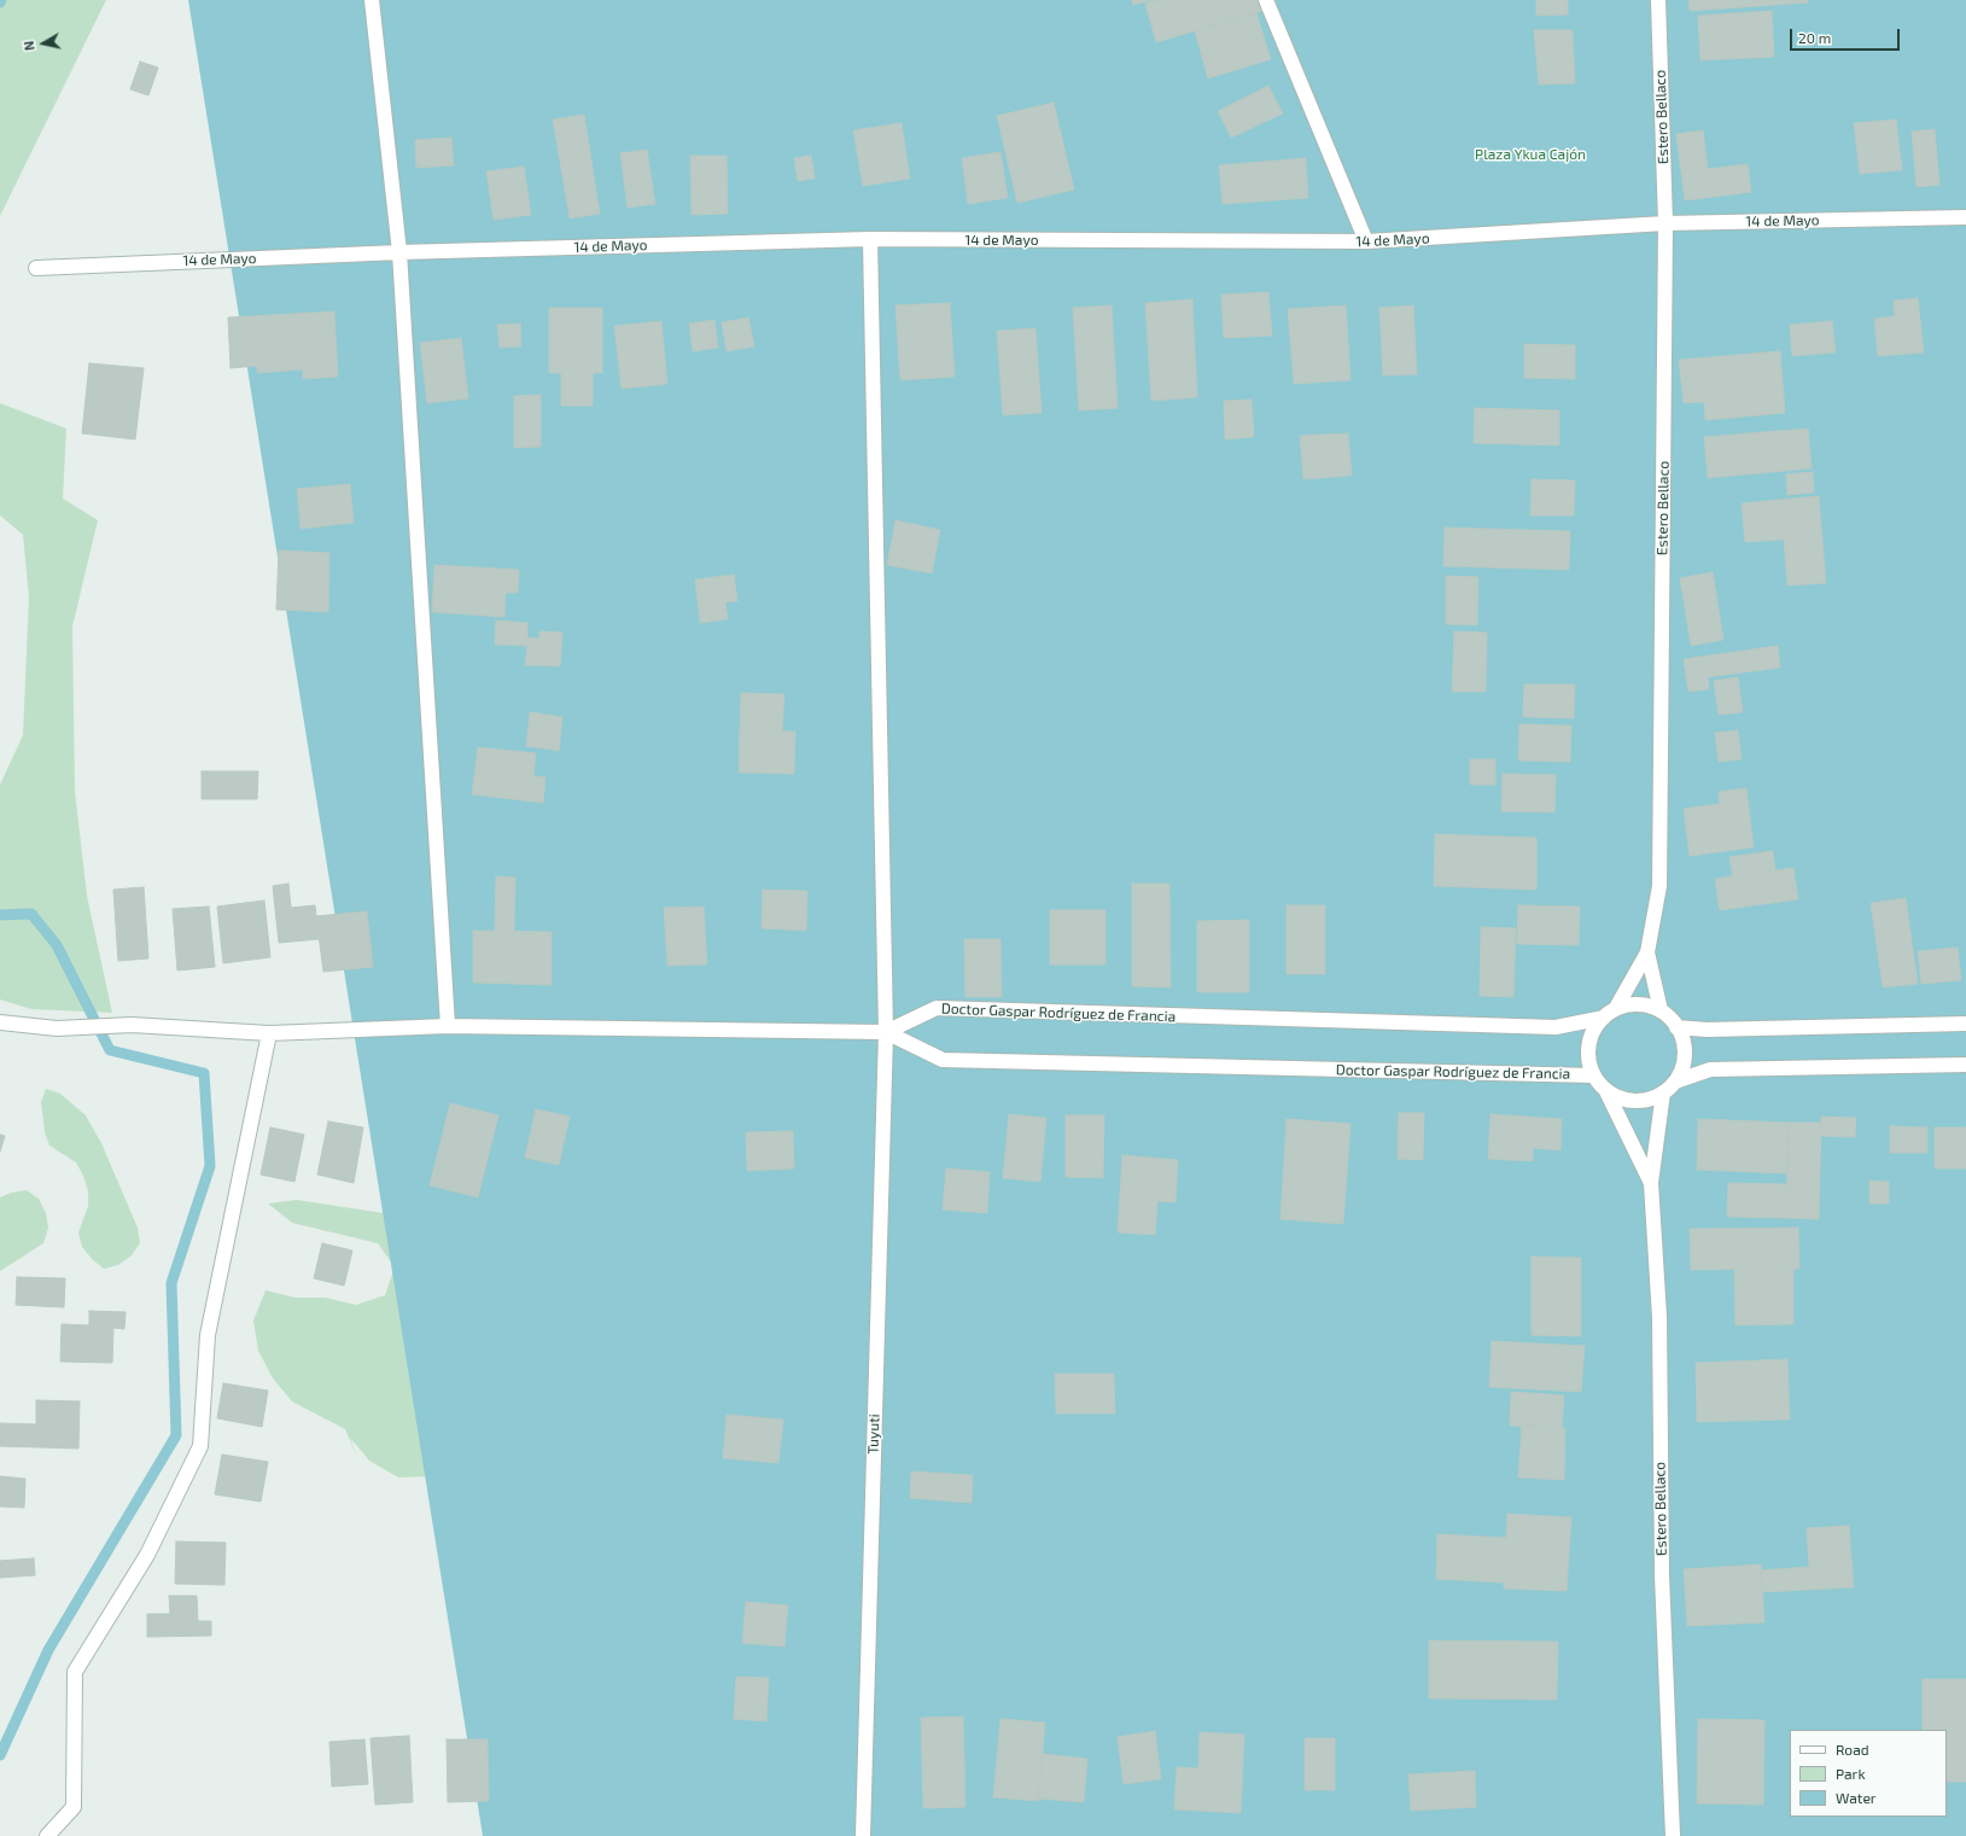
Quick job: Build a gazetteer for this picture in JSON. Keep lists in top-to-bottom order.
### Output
{
  "streets": {
    "street": [
      "Estero Bellaco",
      "14 de Mayo",
      "Doctor Gaspar Rodríguez de Francia",
      "Tuyuti"
    ]
  },
  "crossings": [
    ["Estero Bellaco", "14 de Mayo"],
    ["Estero Bellaco", "Doctor Gaspar Rodríguez de Francia"],
    ["14 de Mayo", "Tuyuti"],
    ["Doctor Gaspar Rodríguez de Francia", "Tuyuti"]
  ],
  "parks": ["Plaza Ykua Cajón"],
  "legend": ["Road", "Park", "Water"],
  "scale_bar": "20 m",
  "north": "left"
}
